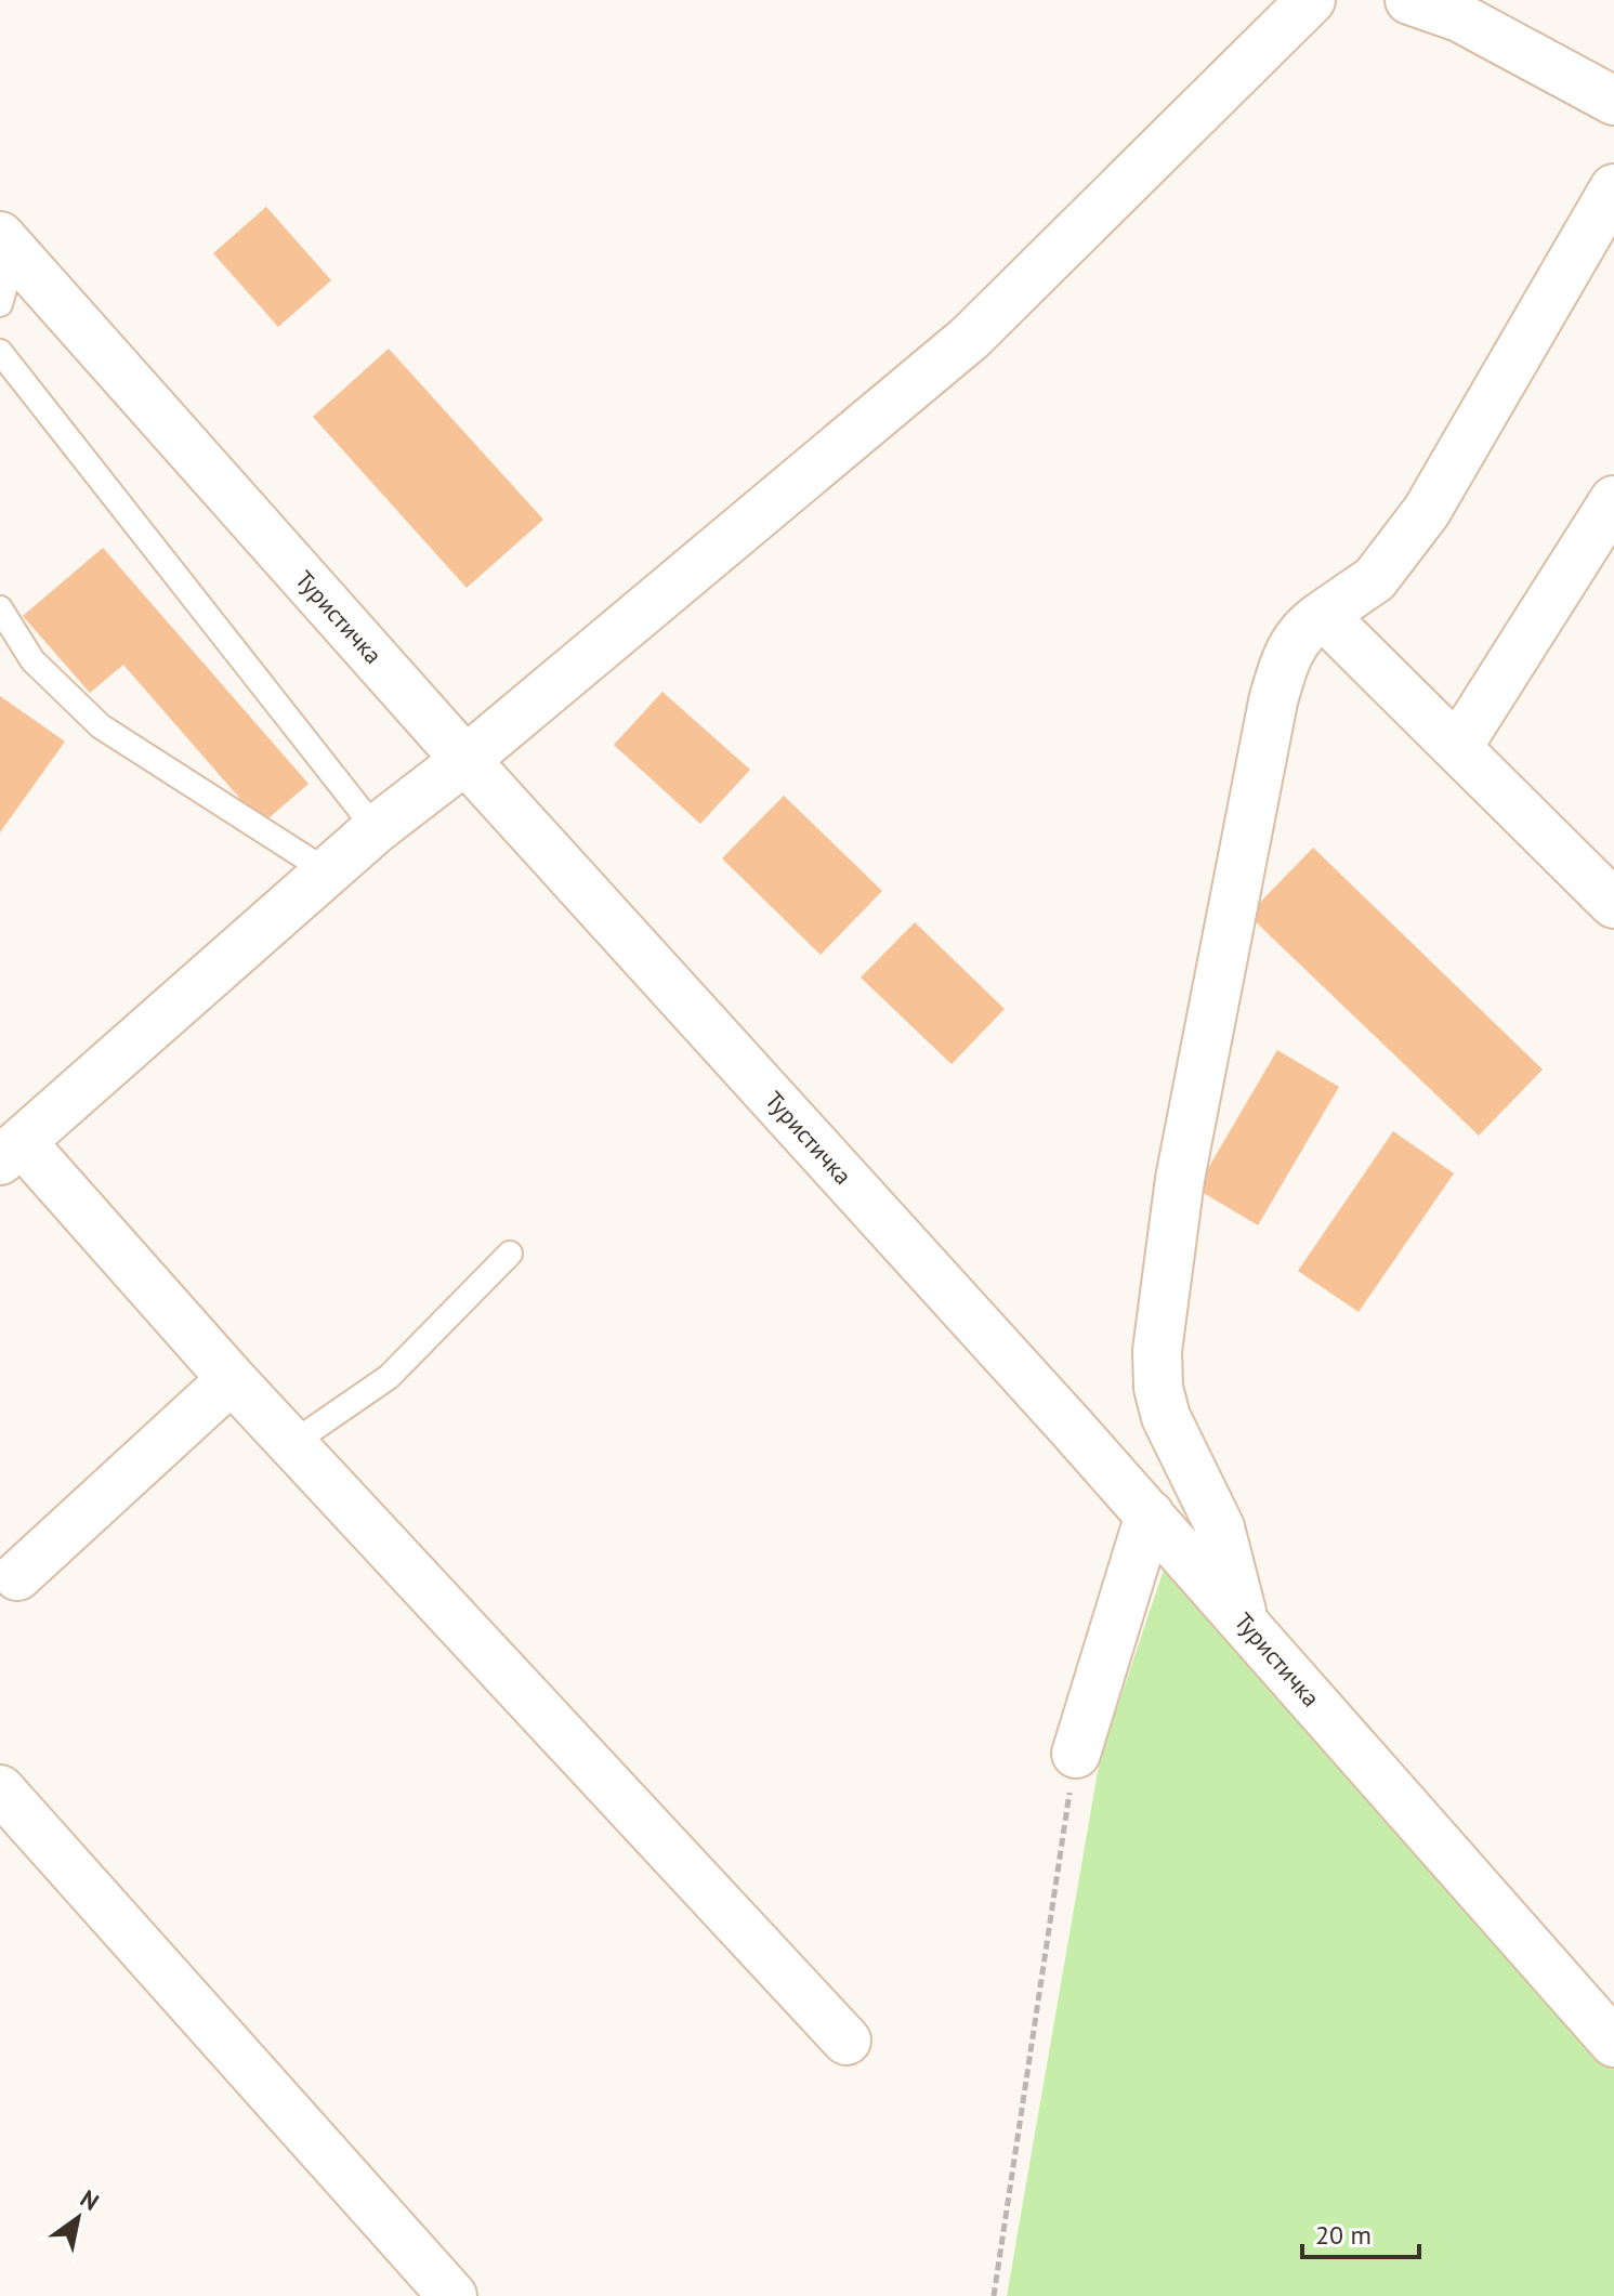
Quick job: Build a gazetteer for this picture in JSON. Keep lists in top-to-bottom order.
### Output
{
  "streets": {
    "street": ["Туристичка"]
  },
  "scale_bar": "20 m",
  "north": "top right"
}
